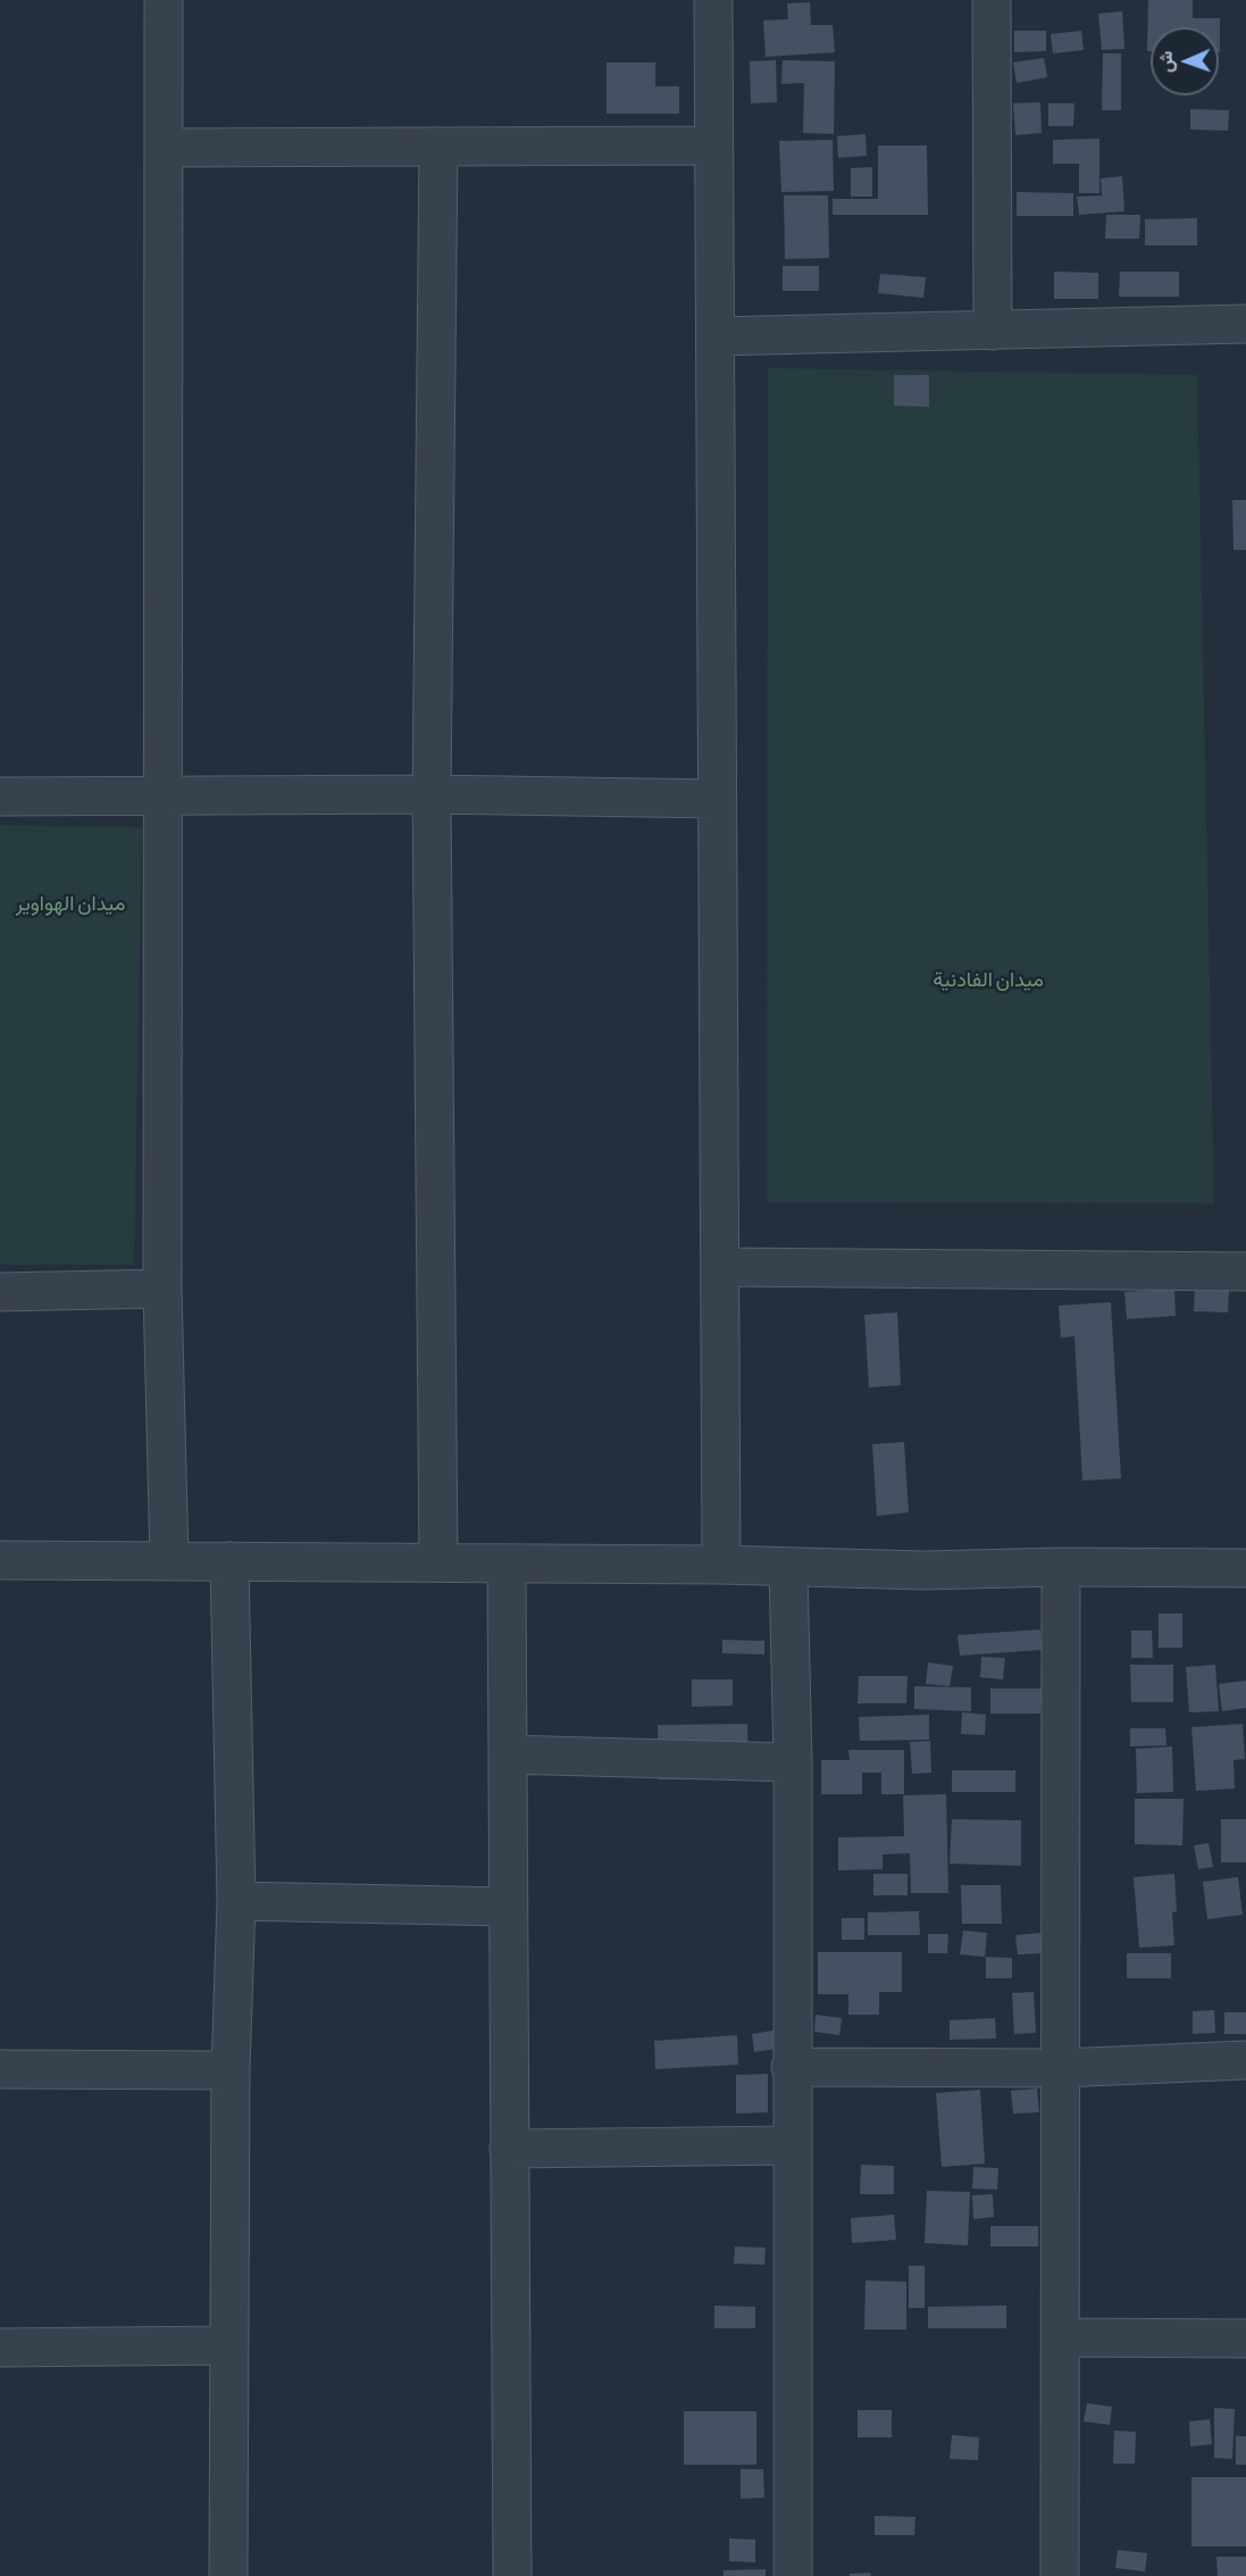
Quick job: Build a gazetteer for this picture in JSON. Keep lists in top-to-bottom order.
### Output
{
  "parks": ["ميدان الهواوير", "ميدان الفادنية"],
  "north": "left"
}
